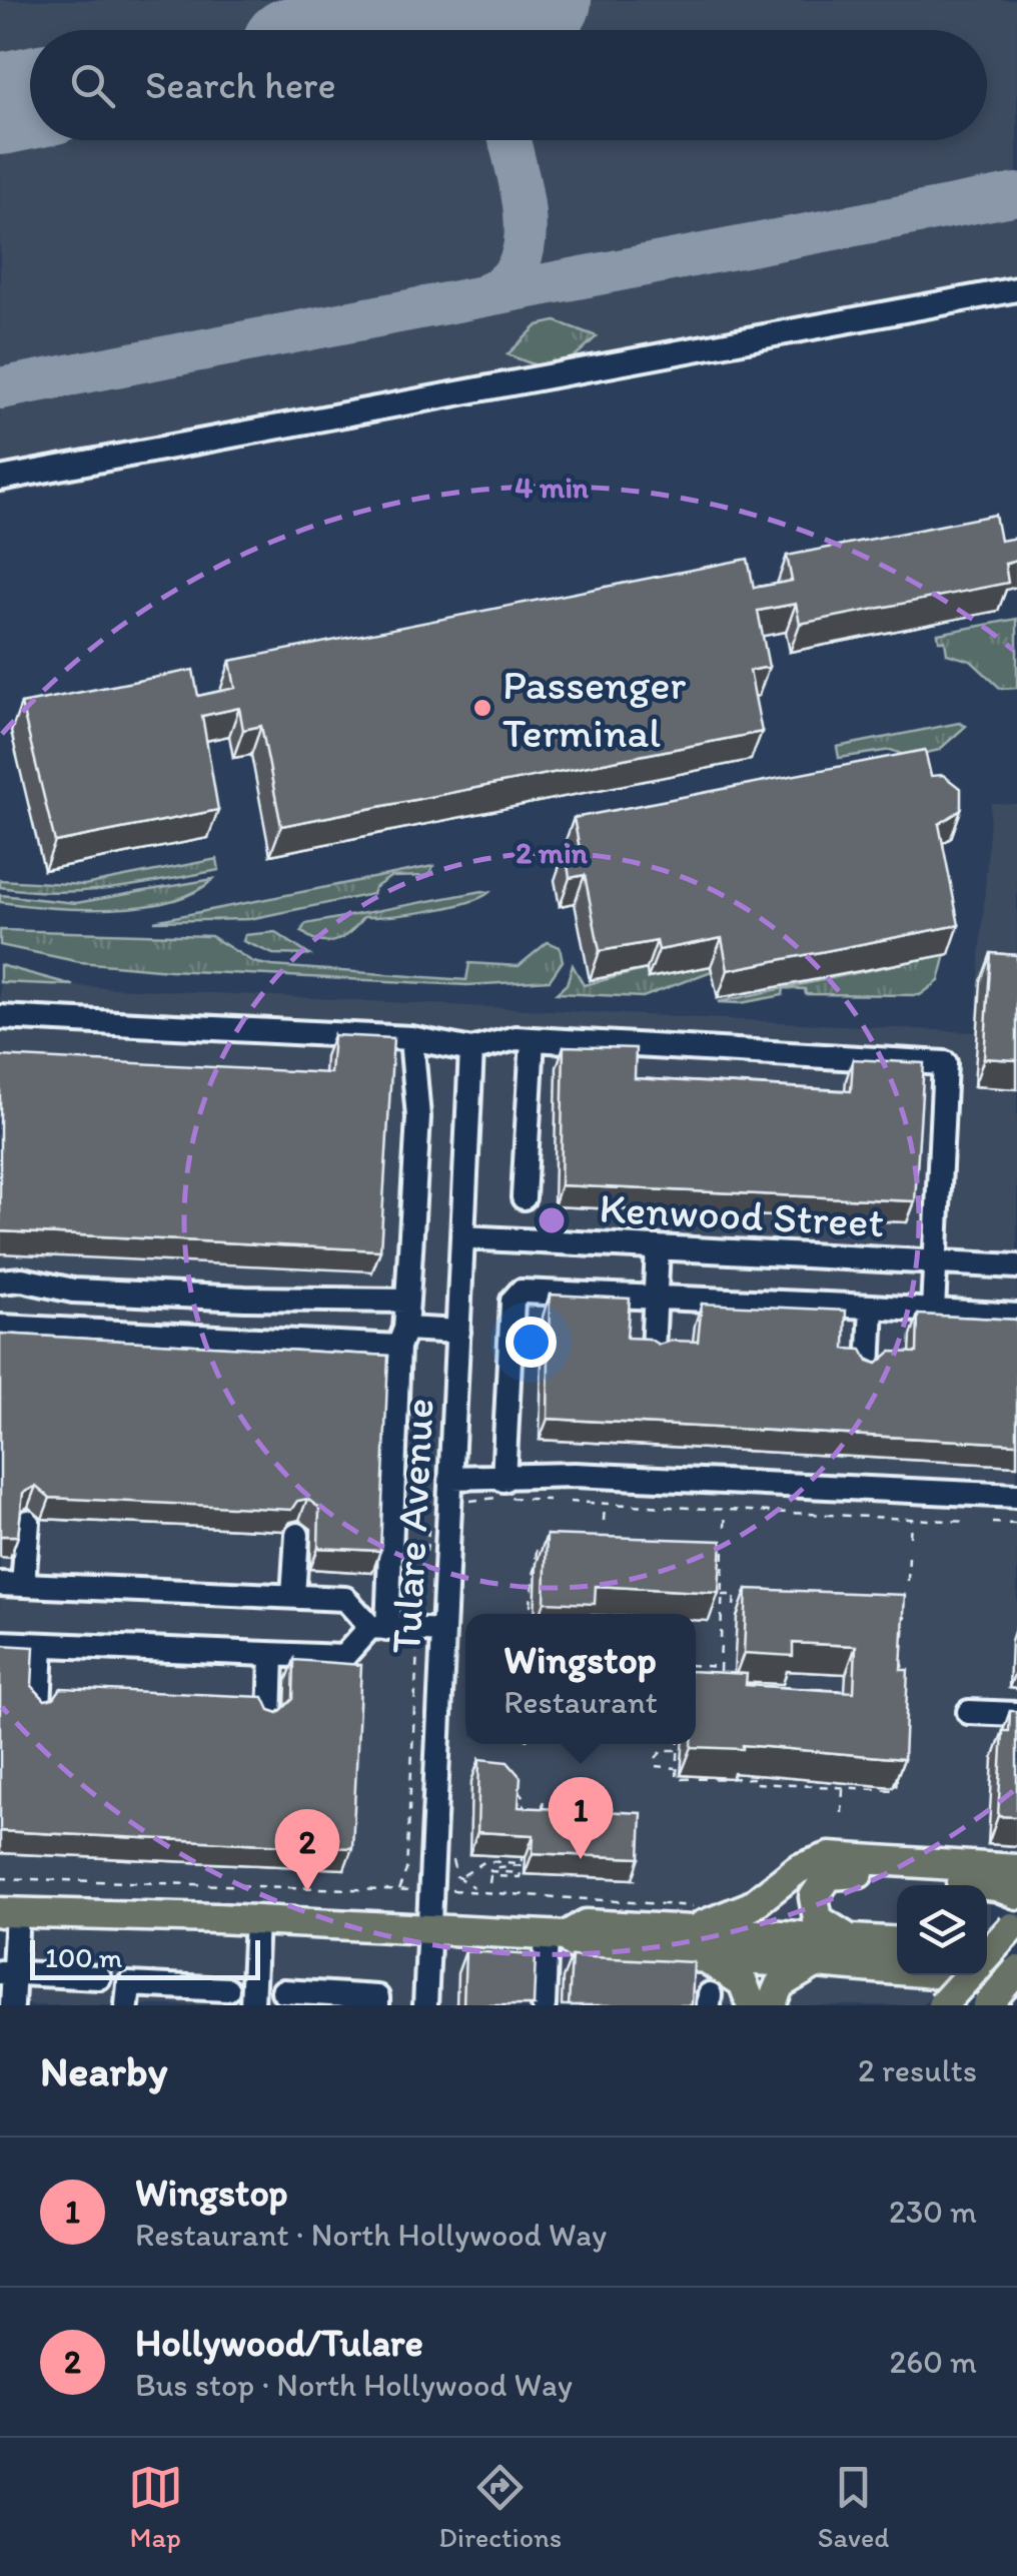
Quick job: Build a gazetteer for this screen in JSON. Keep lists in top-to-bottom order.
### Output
{
  "streets": {
    "street": ["Kenwood Street", "Tulare Avenue"]
  },
  "crossings": [
    ["Kenwood Street", "Tulare Avenue"]
  ],
  "places": ["Passenger Terminal"],
  "scale_bar": "100 m",
  "page": {
    "search": "Search here",
    "popup": ["Wingstop", "Restaurant"],
    "pins": ["1", "2"],
    "scale": "100 m",
    "heading": ["Nearby", "2 results"],
    "list": [
      {
        "mark": "1",
        "name": "Wingstop",
        "note": "Restaurant · North Hollywood Way",
        "value": "230 m"
      },
      {
        "mark": "2",
        "name": "Hollywood/Tulare",
        "note": "Bus stop · North Hollywood Way",
        "value": "260 m"
      }
    ],
    "nav": ["Map", "Directions", "Saved"]
  },
  "rings": ["4 min", "2 min"]
}
